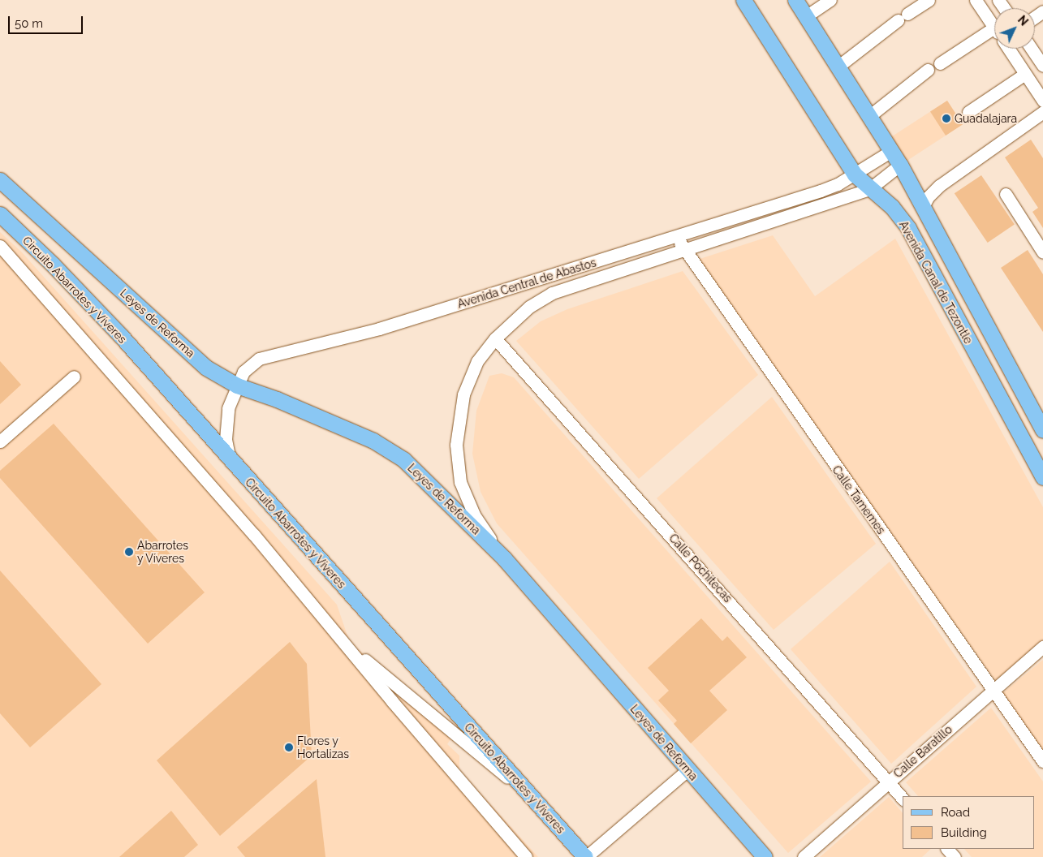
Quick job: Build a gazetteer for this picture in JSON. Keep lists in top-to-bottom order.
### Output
{
  "streets": {
    "main road": ["Avenida Canal de Tezontle", "Circuito Abarrotes y Víveres", "Leyes de Reforma"],
    "street": [
      "Avenida Central de Abastos",
      "Calle Tamemes",
      "Calle Pochitecas",
      "Calle Baratillo"
    ]
  },
  "crossings": [
    ["Avenida Canal de Tezontle", "Avenida Central de Abastos"],
    ["Avenida Central de Abastos", "Circuito Abarrotes y Víveres"],
    ["Avenida Central de Abastos", "Leyes de Reforma"],
    ["Avenida Central de Abastos", "Calle Tamemes"],
    ["Avenida Central de Abastos", "Calle Pochitecas"],
    ["Calle Tamemes", "Calle Baratillo"],
    ["Calle Pochitecas", "Calle Baratillo"]
  ],
  "places": ["Guadalajara", "Abarrotes y Víveres", "Flores y Hortalizas"],
  "legend": ["Road", "Building"],
  "scale_bar": "50 m",
  "north": "top right"
}
